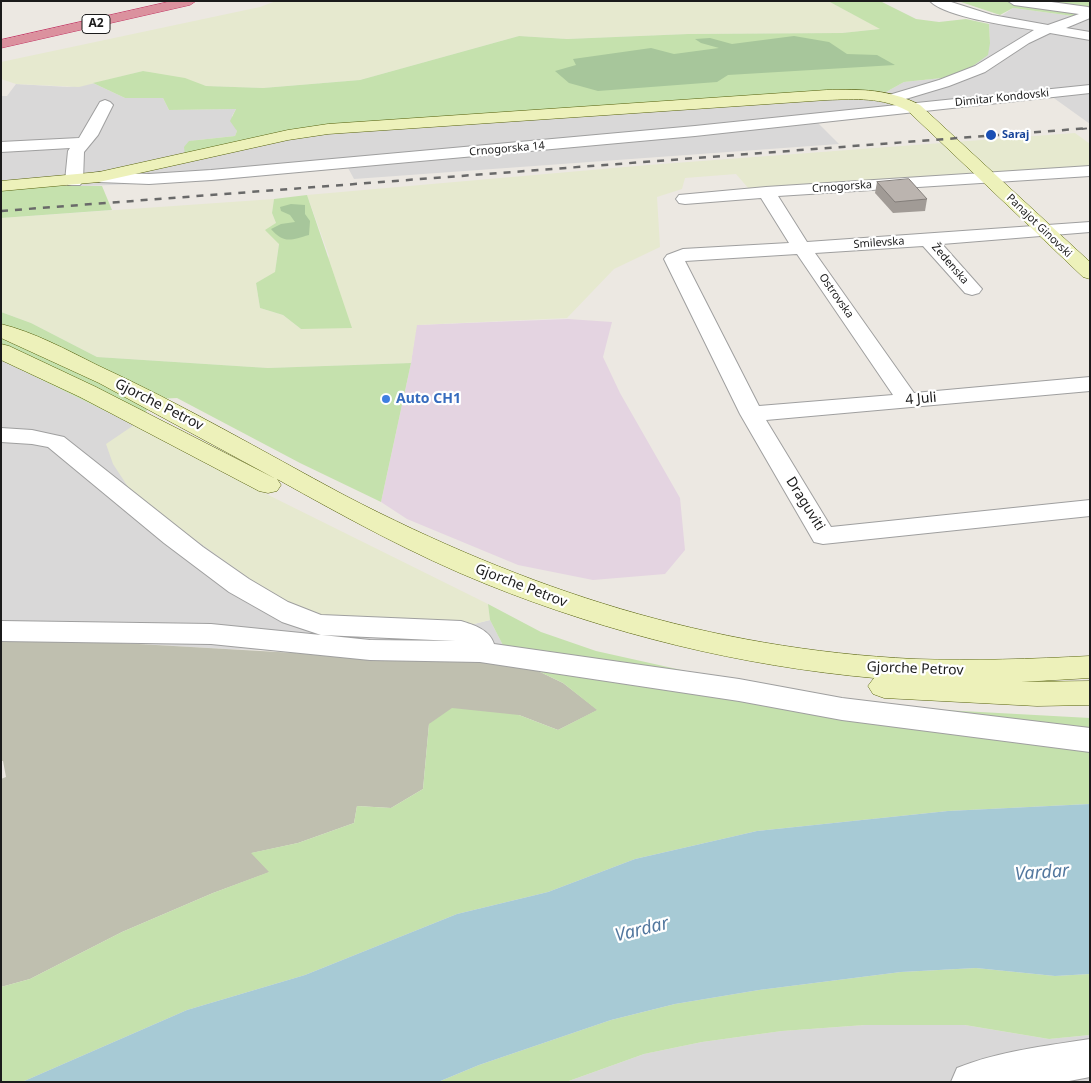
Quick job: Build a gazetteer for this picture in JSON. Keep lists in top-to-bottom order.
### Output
{
  "streets": {
    "highway": ["A2"],
    "main road": ["Panajot Ginovski", "Gjorche Petrov"],
    "street": [
      "Dimitar Kondovski",
      "Crnogorska 14",
      "Crnogorska",
      "Smilevska",
      "Žedenska",
      "Ostrovska",
      "4 Juli",
      "Draguviti"
    ]
  },
  "crossings": [
    ["Dimitar Kondovski", "Crnogorska 14"],
    ["Dimitar Kondovski", "Panajot Ginovski"],
    ["Crnogorska 14", "Panajot Ginovski"],
    ["Crnogorska", "Panajot Ginovski"],
    ["Crnogorska", "Ostrovska"],
    ["Panajot Ginovski", "Smilevska"],
    ["Smilevska", "Žedenska"],
    ["Smilevska", "Ostrovska"],
    ["Smilevska", "Draguviti"],
    ["Ostrovska", "4 Juli"],
    ["4 Juli", "Draguviti"]
  ],
  "water": ["Vardar"],
  "places": ["Saraj", "Auto CH1"]
}
